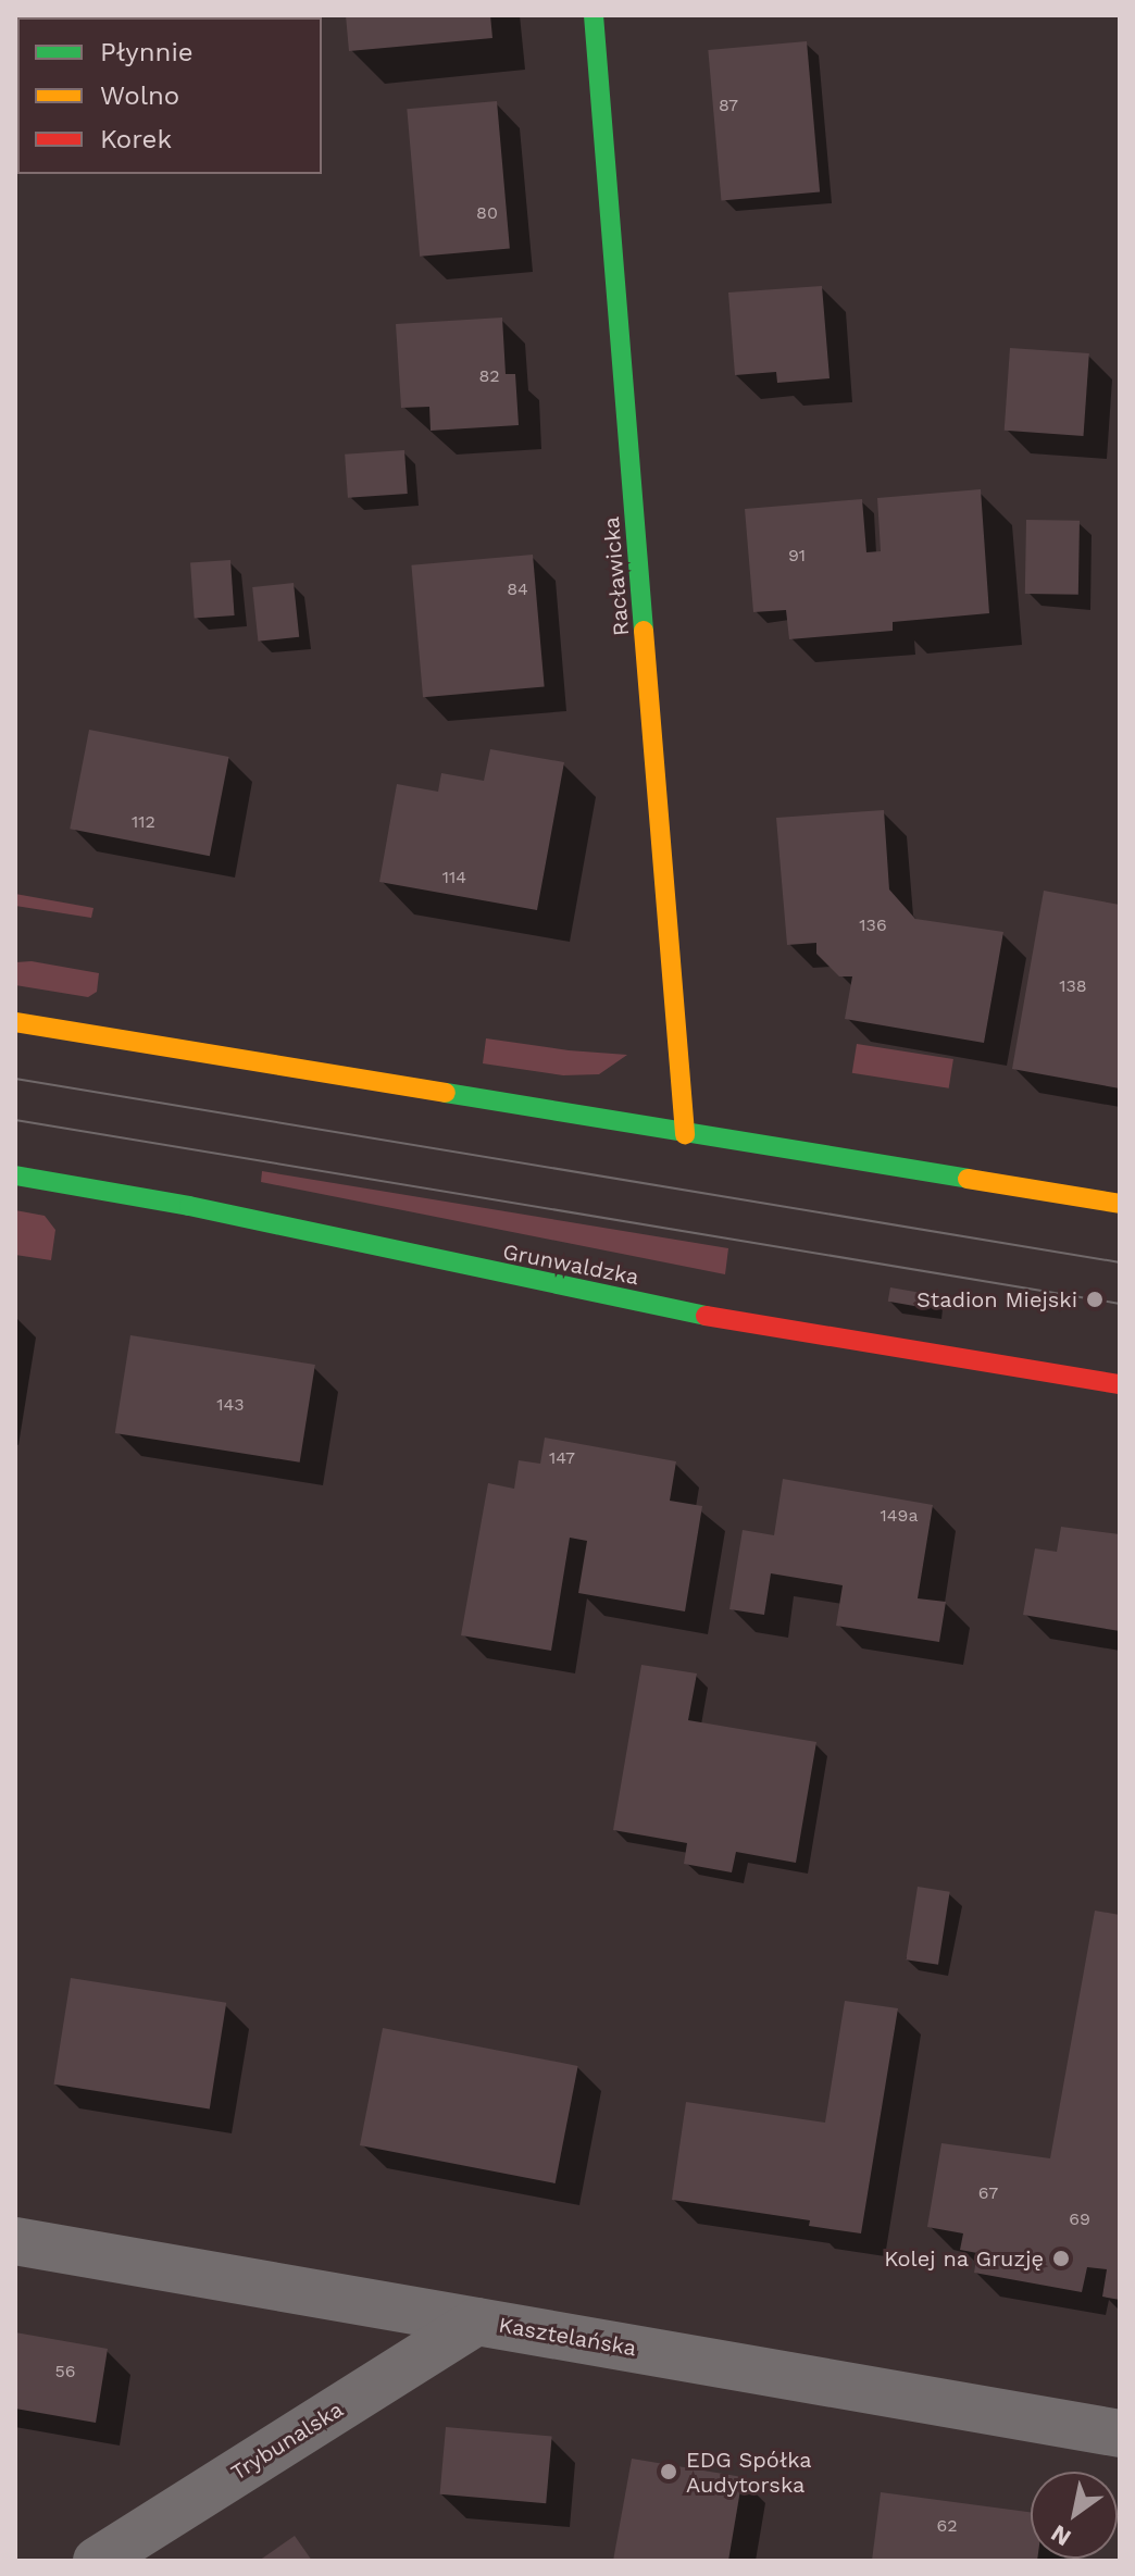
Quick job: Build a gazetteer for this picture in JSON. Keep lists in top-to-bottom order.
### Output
{
  "streets": {
    "street": [
      "Racławicka",
      "Grunwaldzka",
      "Kasztelańska",
      "Trybunalska"
    ]
  },
  "crossings": [
    ["Kasztelańska", "Trybunalska"]
  ],
  "places": ["Stadion Miejski", "Kolej na Gruzję", "EDG Spółka Audytorska"],
  "house_numbers": [
    "87",
    "80",
    "82",
    "91",
    "84",
    "112",
    "114",
    "136",
    "138",
    "143",
    "147",
    "149a",
    "67",
    "69",
    "56",
    "62"
  ],
  "legend": ["Płynnie", "Wolno", "Korek"],
  "north": "bottom left"
}
